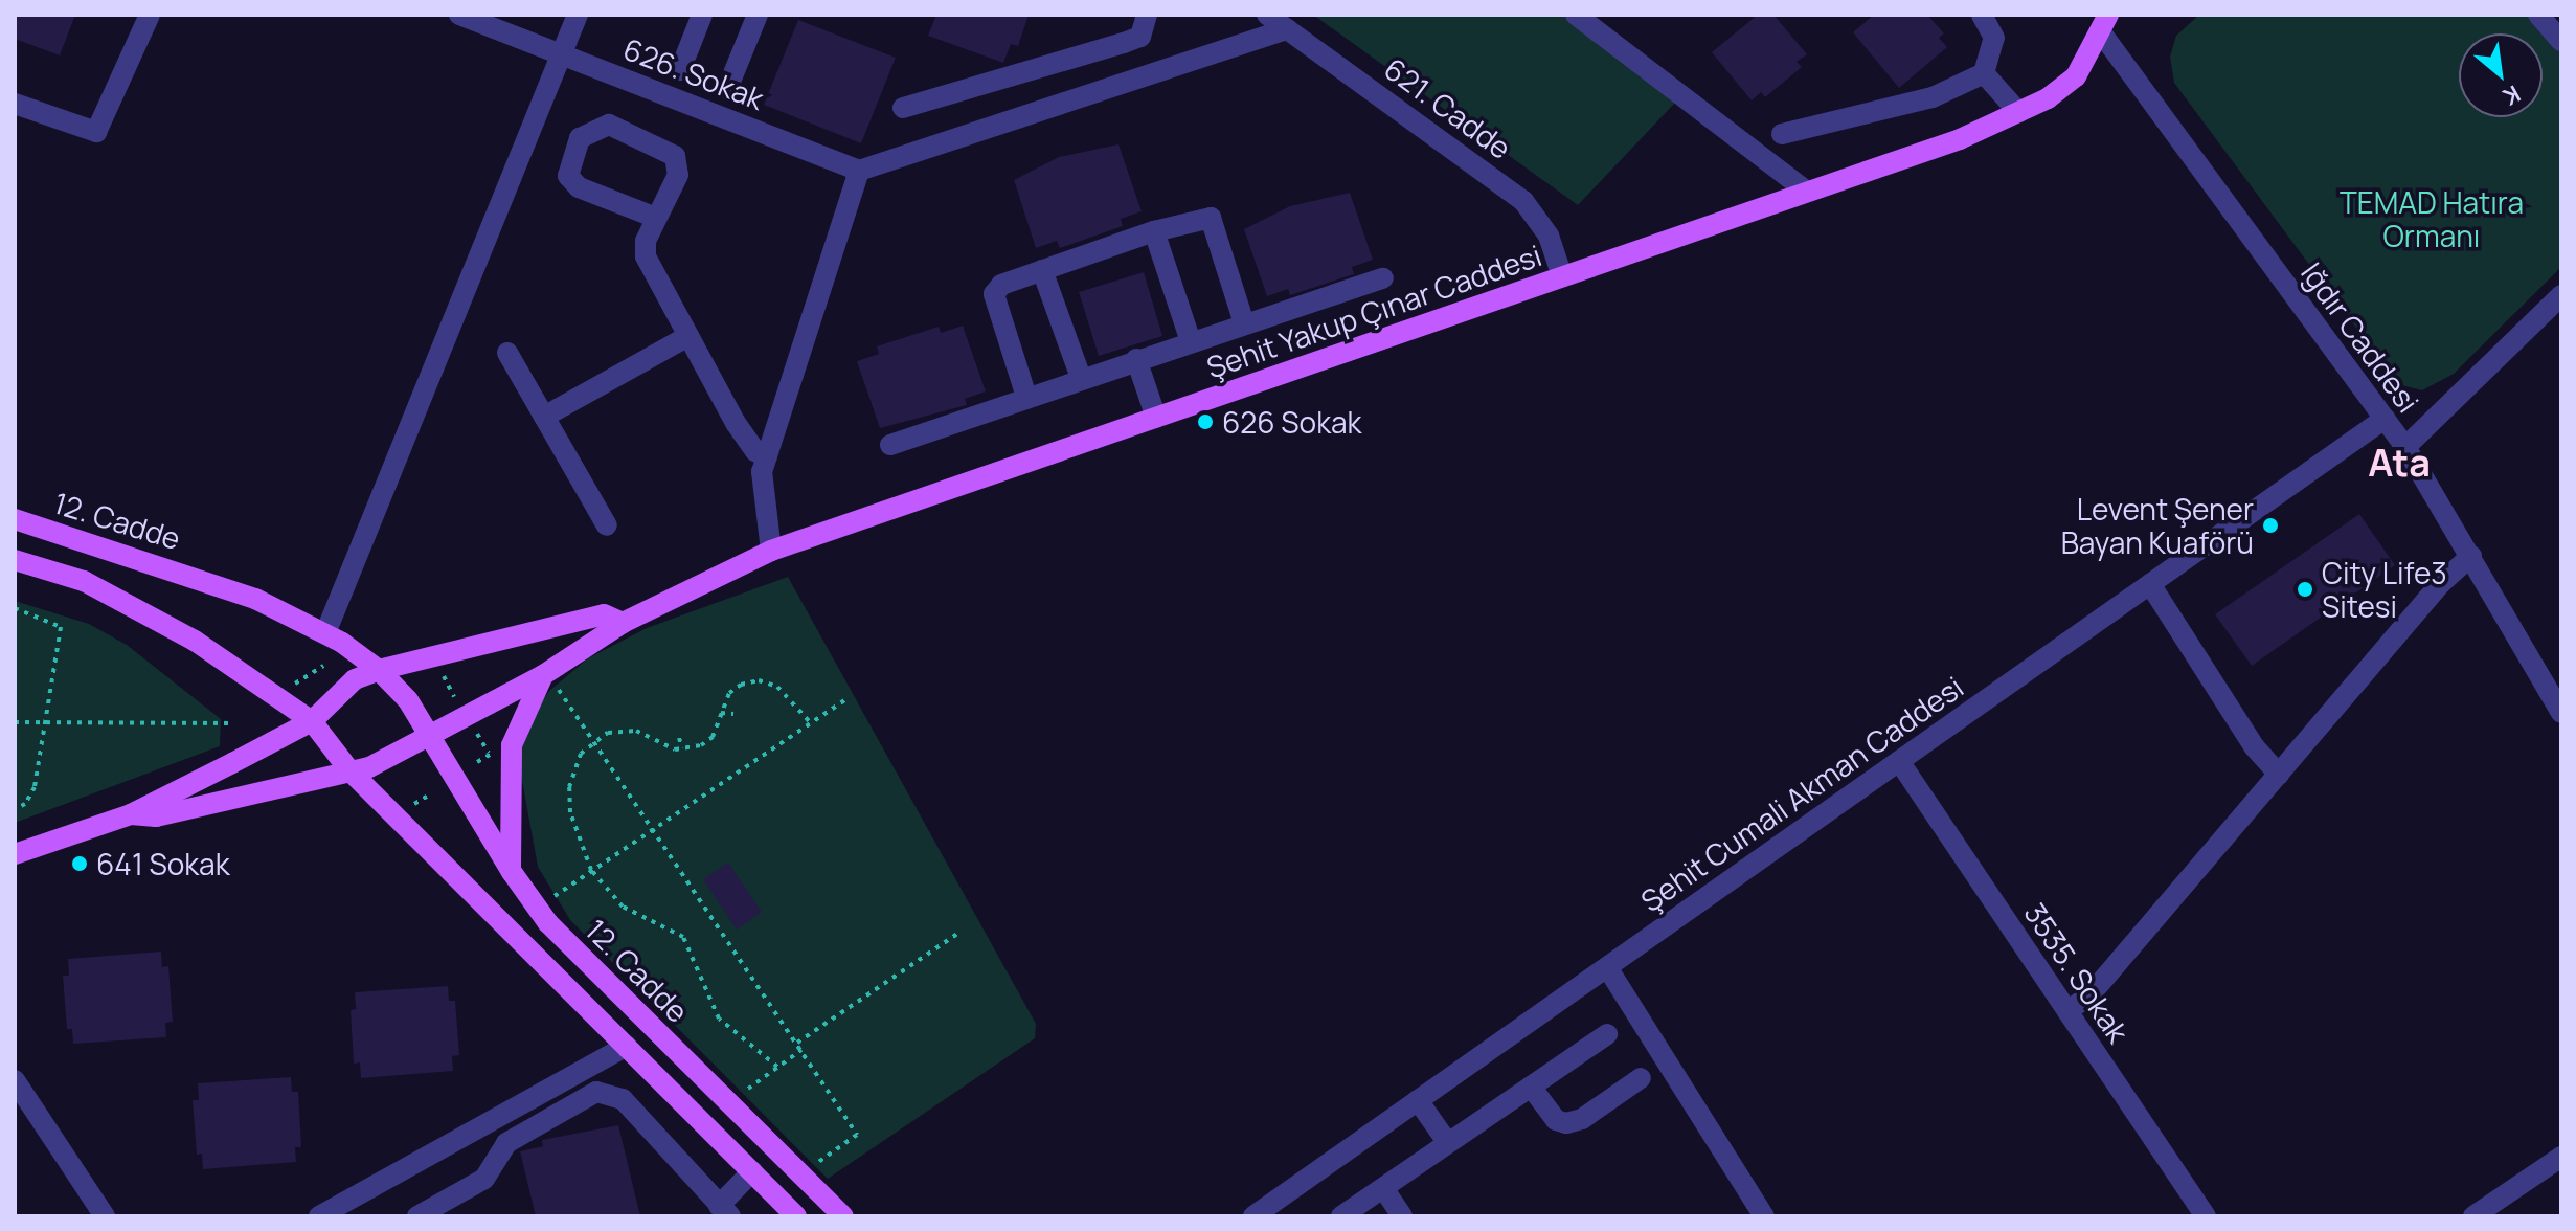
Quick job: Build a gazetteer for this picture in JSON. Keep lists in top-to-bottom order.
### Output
{
  "streets": {
    "main road": ["Şehit Yakup Çınar Caddesi", "Iğdır Caddesi", "12. Cadde"],
    "street": [
      "626. Sokak",
      "621. Cadde",
      "Şehit Cumali Akman Caddesi",
      "3535. Sokak"
    ]
  },
  "crossings": [
    ["621. Cadde", "Şehit Yakup Çınar Caddesi"],
    ["Şehit Yakup Çınar Caddesi", "Iğdır Caddesi"],
    ["Şehit Yakup Çınar Caddesi", "12. Cadde"],
    ["Iğdır Caddesi", "Şehit Cumali Akman Caddesi"],
    ["Şehit Cumali Akman Caddesi", "3535. Sokak"]
  ],
  "districts": ["Ata"],
  "parks": ["TEMAD Hatıra Ormanı"],
  "places": [
    "626 Sokak",
    "Levent Şener Bayan Kuaförü",
    "City Life3 Sitesi",
    "641 Sokak"
  ],
  "north": "bottom right"
}
